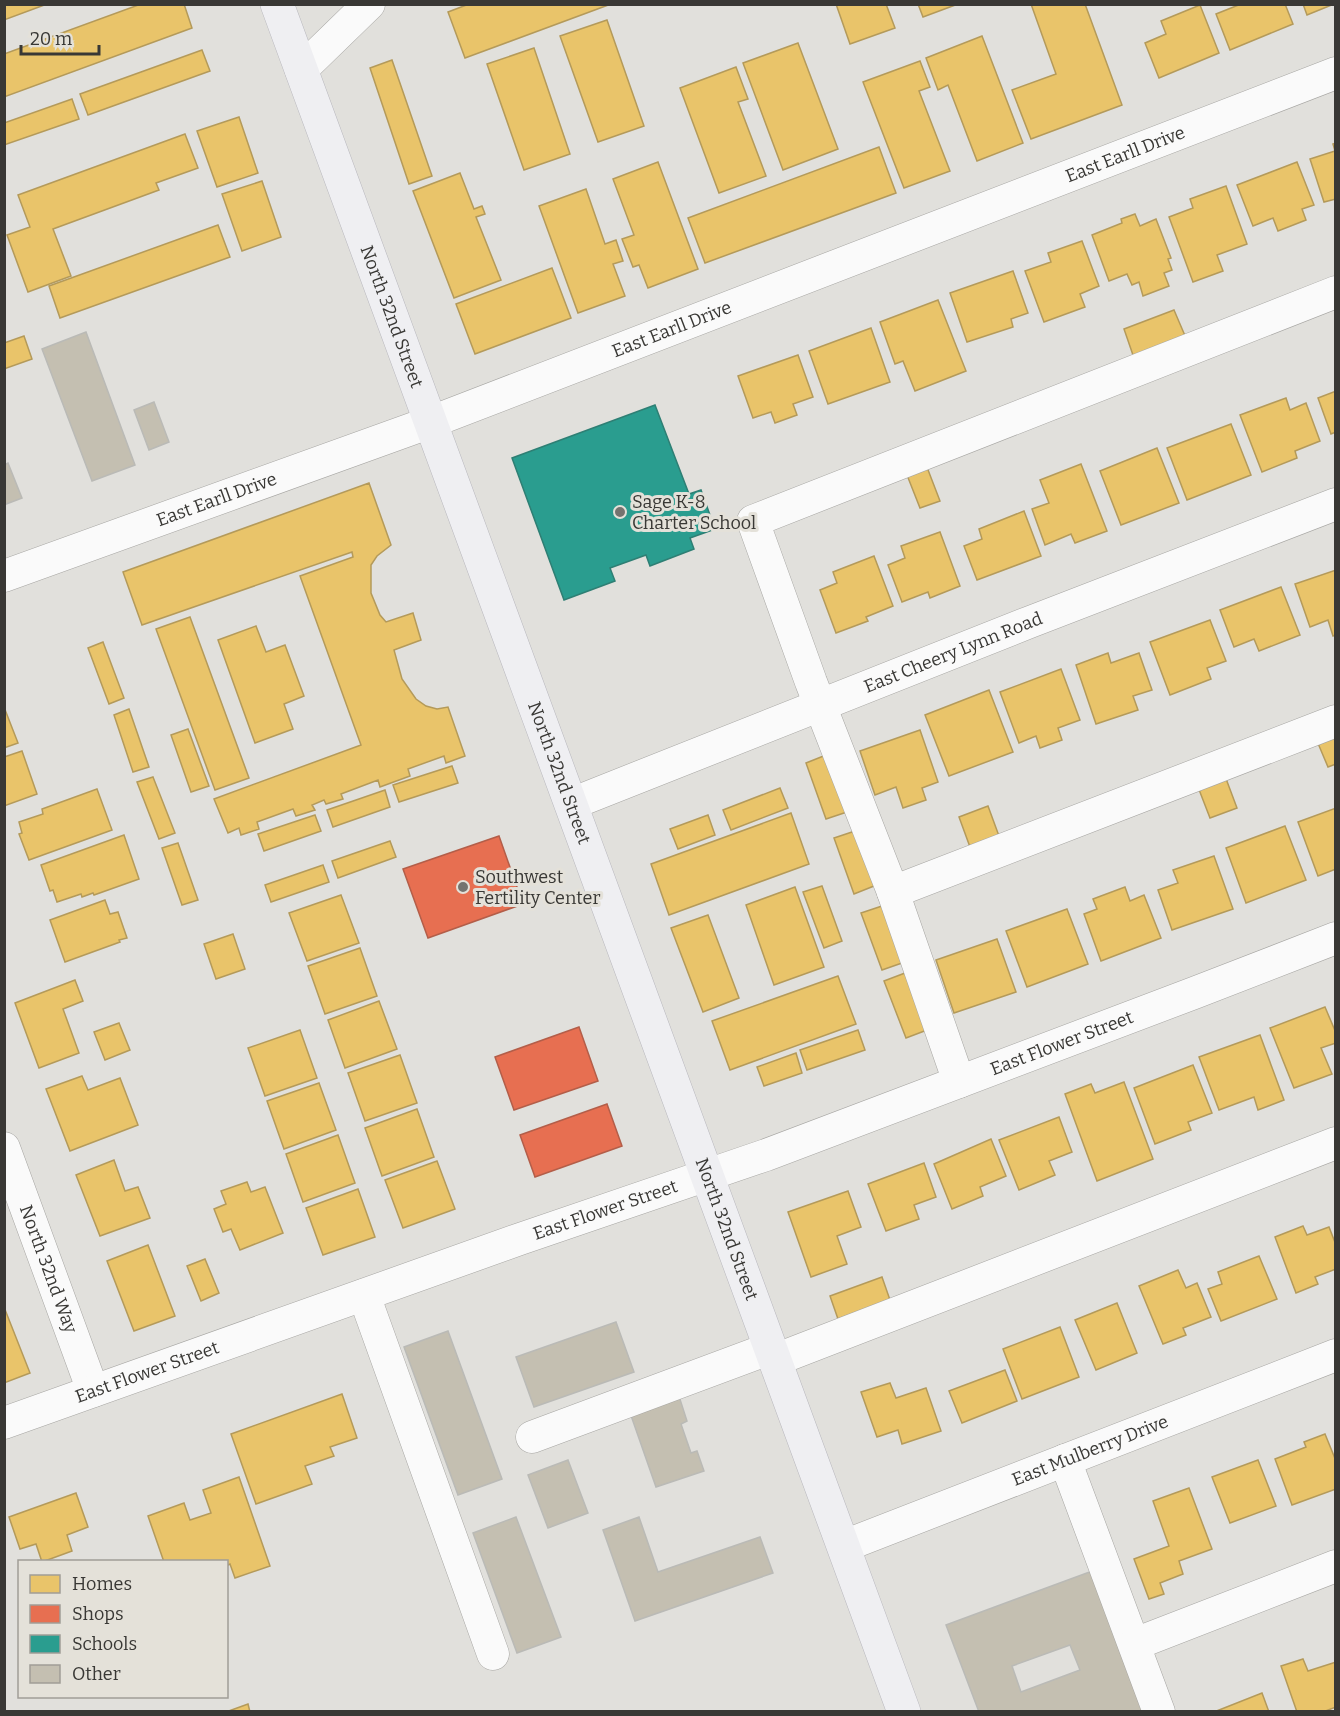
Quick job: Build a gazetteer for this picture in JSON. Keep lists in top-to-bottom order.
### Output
{
  "streets": {
    "main road": ["North 32nd Street"],
    "street": [
      "East Earll Drive",
      "East Cheery Lynn Road",
      "East Flower Street",
      "North 32nd Way",
      "East Mulberry Drive"
    ]
  },
  "crossings": [
    ["East Earll Drive", "North 32nd Street"],
    ["North 32nd Street", "East Cheery Lynn Road"],
    ["North 32nd Street", "East Flower Street"],
    ["North 32nd Street", "East Mulberry Drive"],
    ["East Flower Street", "North 32nd Way"]
  ],
  "places": ["Sage K-8 Charter School", "Southwest Fertility Center"],
  "legend": [
    "Homes",
    "Shops",
    "Schools",
    "Other"
  ],
  "scale_bar": "20 m"
}
